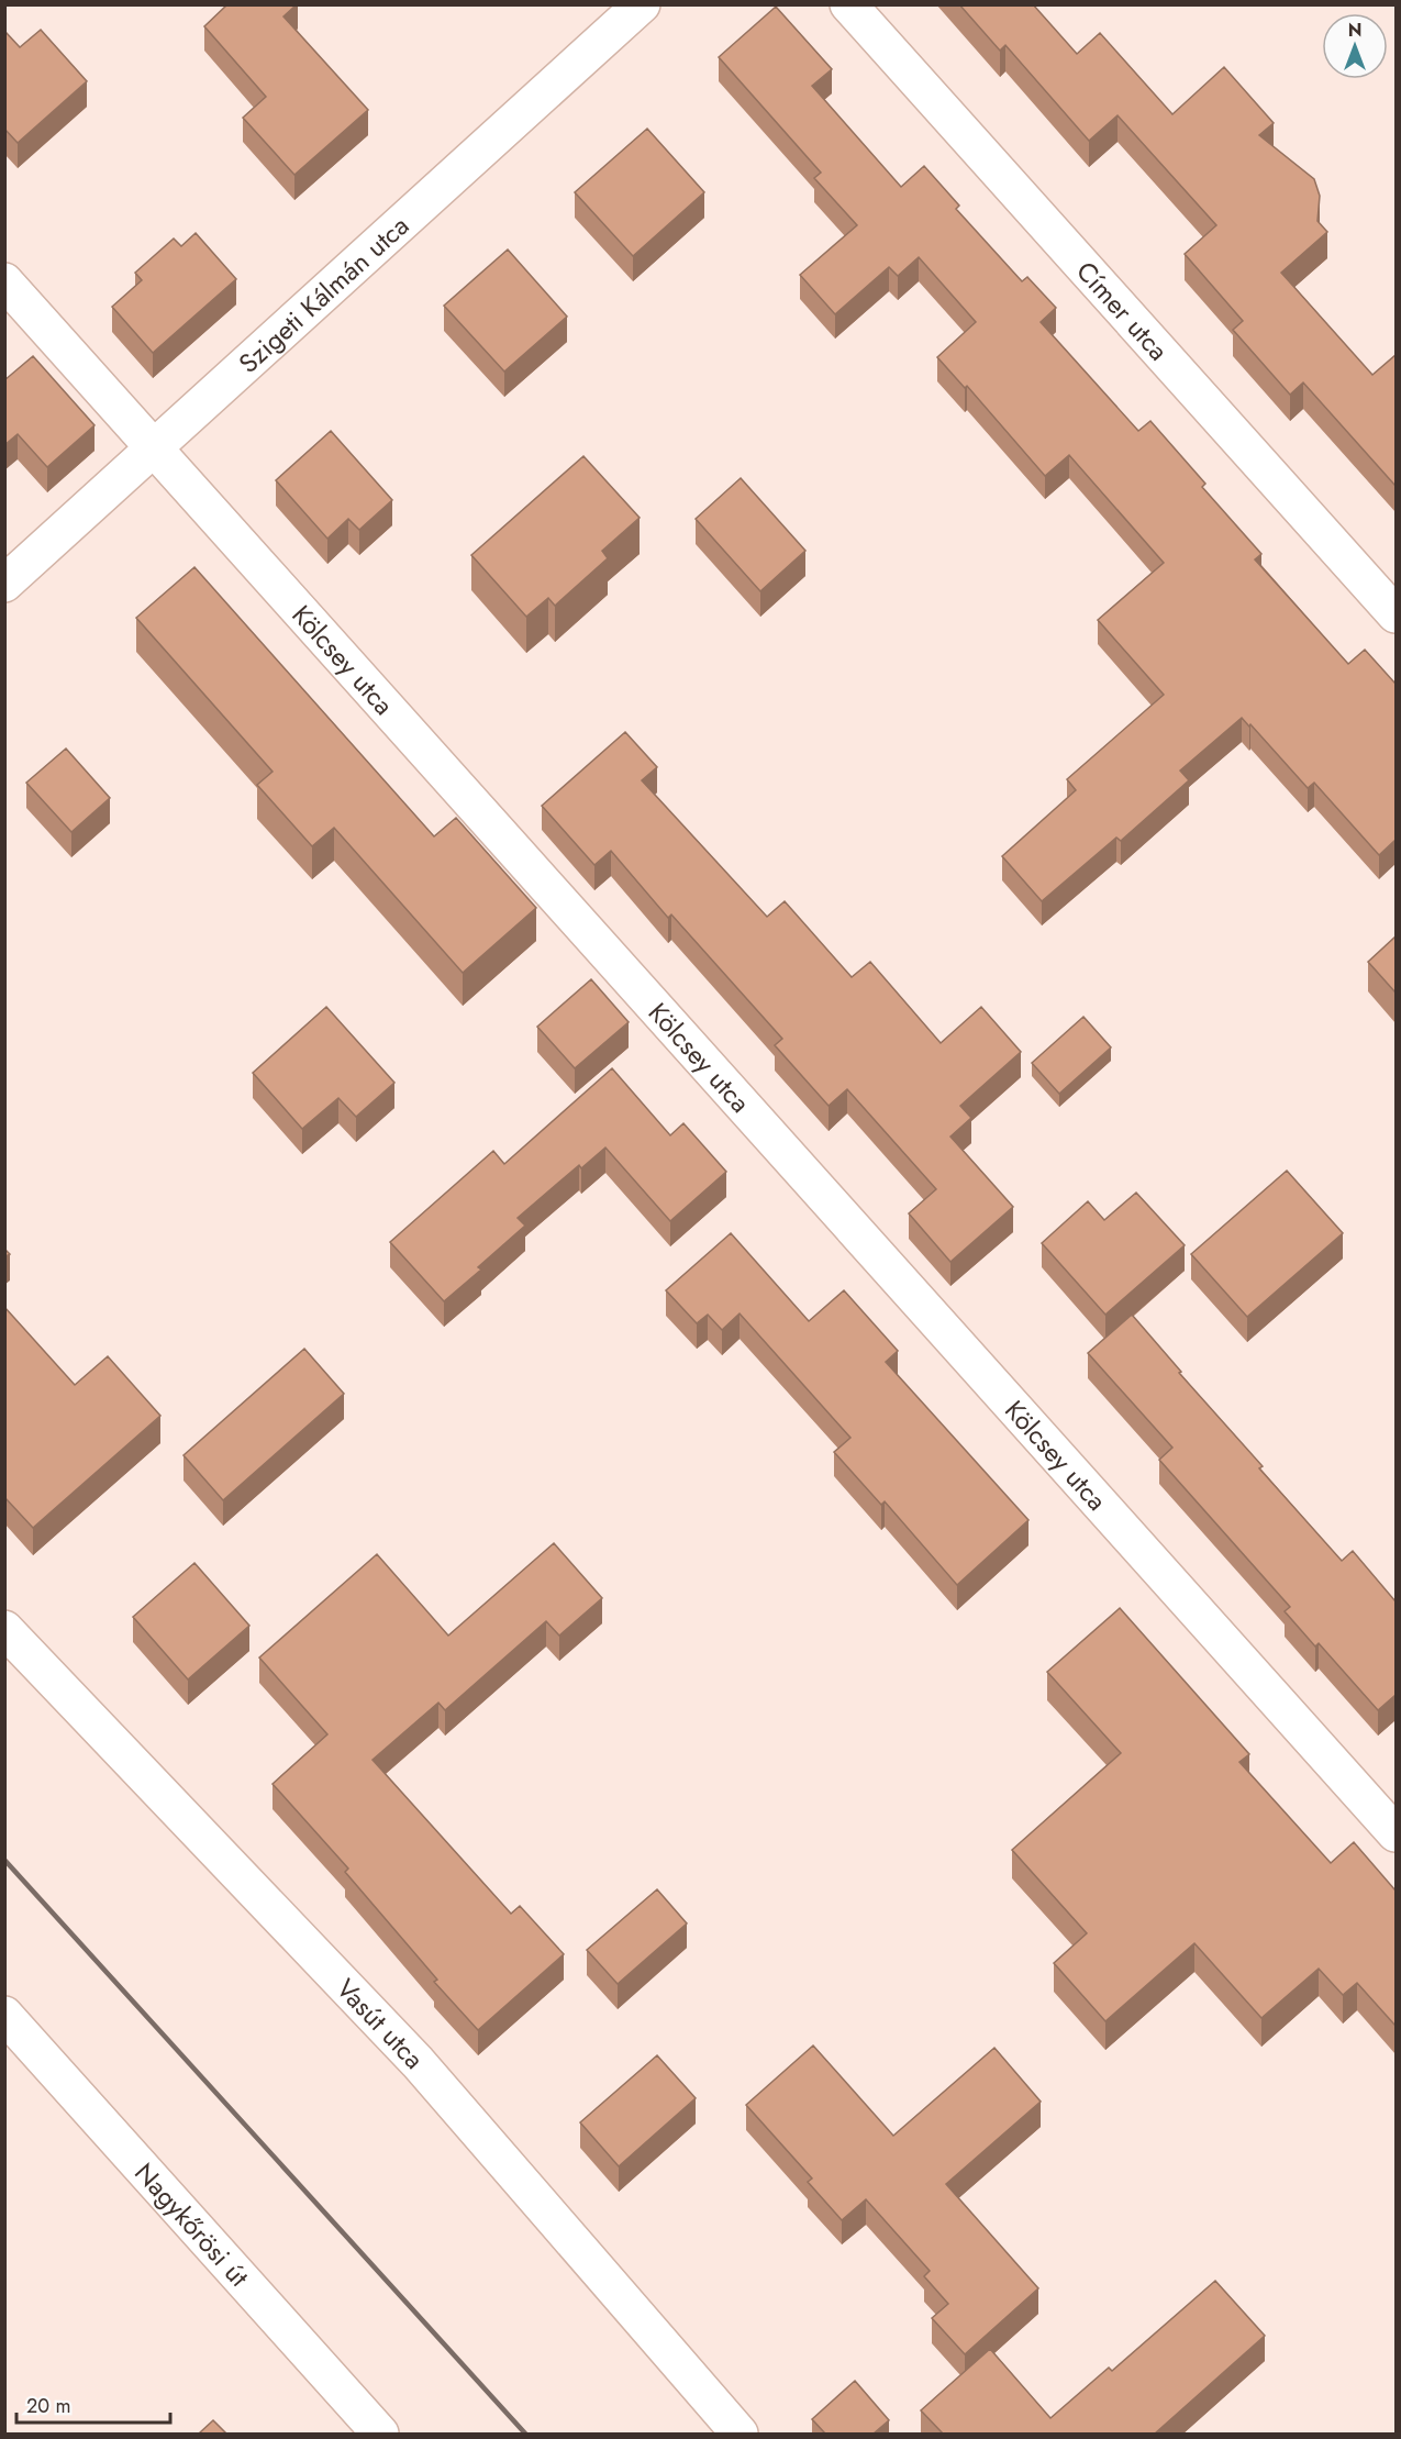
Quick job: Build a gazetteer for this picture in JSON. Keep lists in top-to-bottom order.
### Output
{
  "streets": {
    "street": [
      "Szigeti Kálmán utca",
      "Címer utca",
      "Kölcsey utca",
      "Vasút utca",
      "Nagykőrösi út"
    ]
  },
  "crossings": [
    ["Szigeti Kálmán utca", "Kölcsey utca"]
  ],
  "scale_bar": "20 m",
  "north": "top"
}
